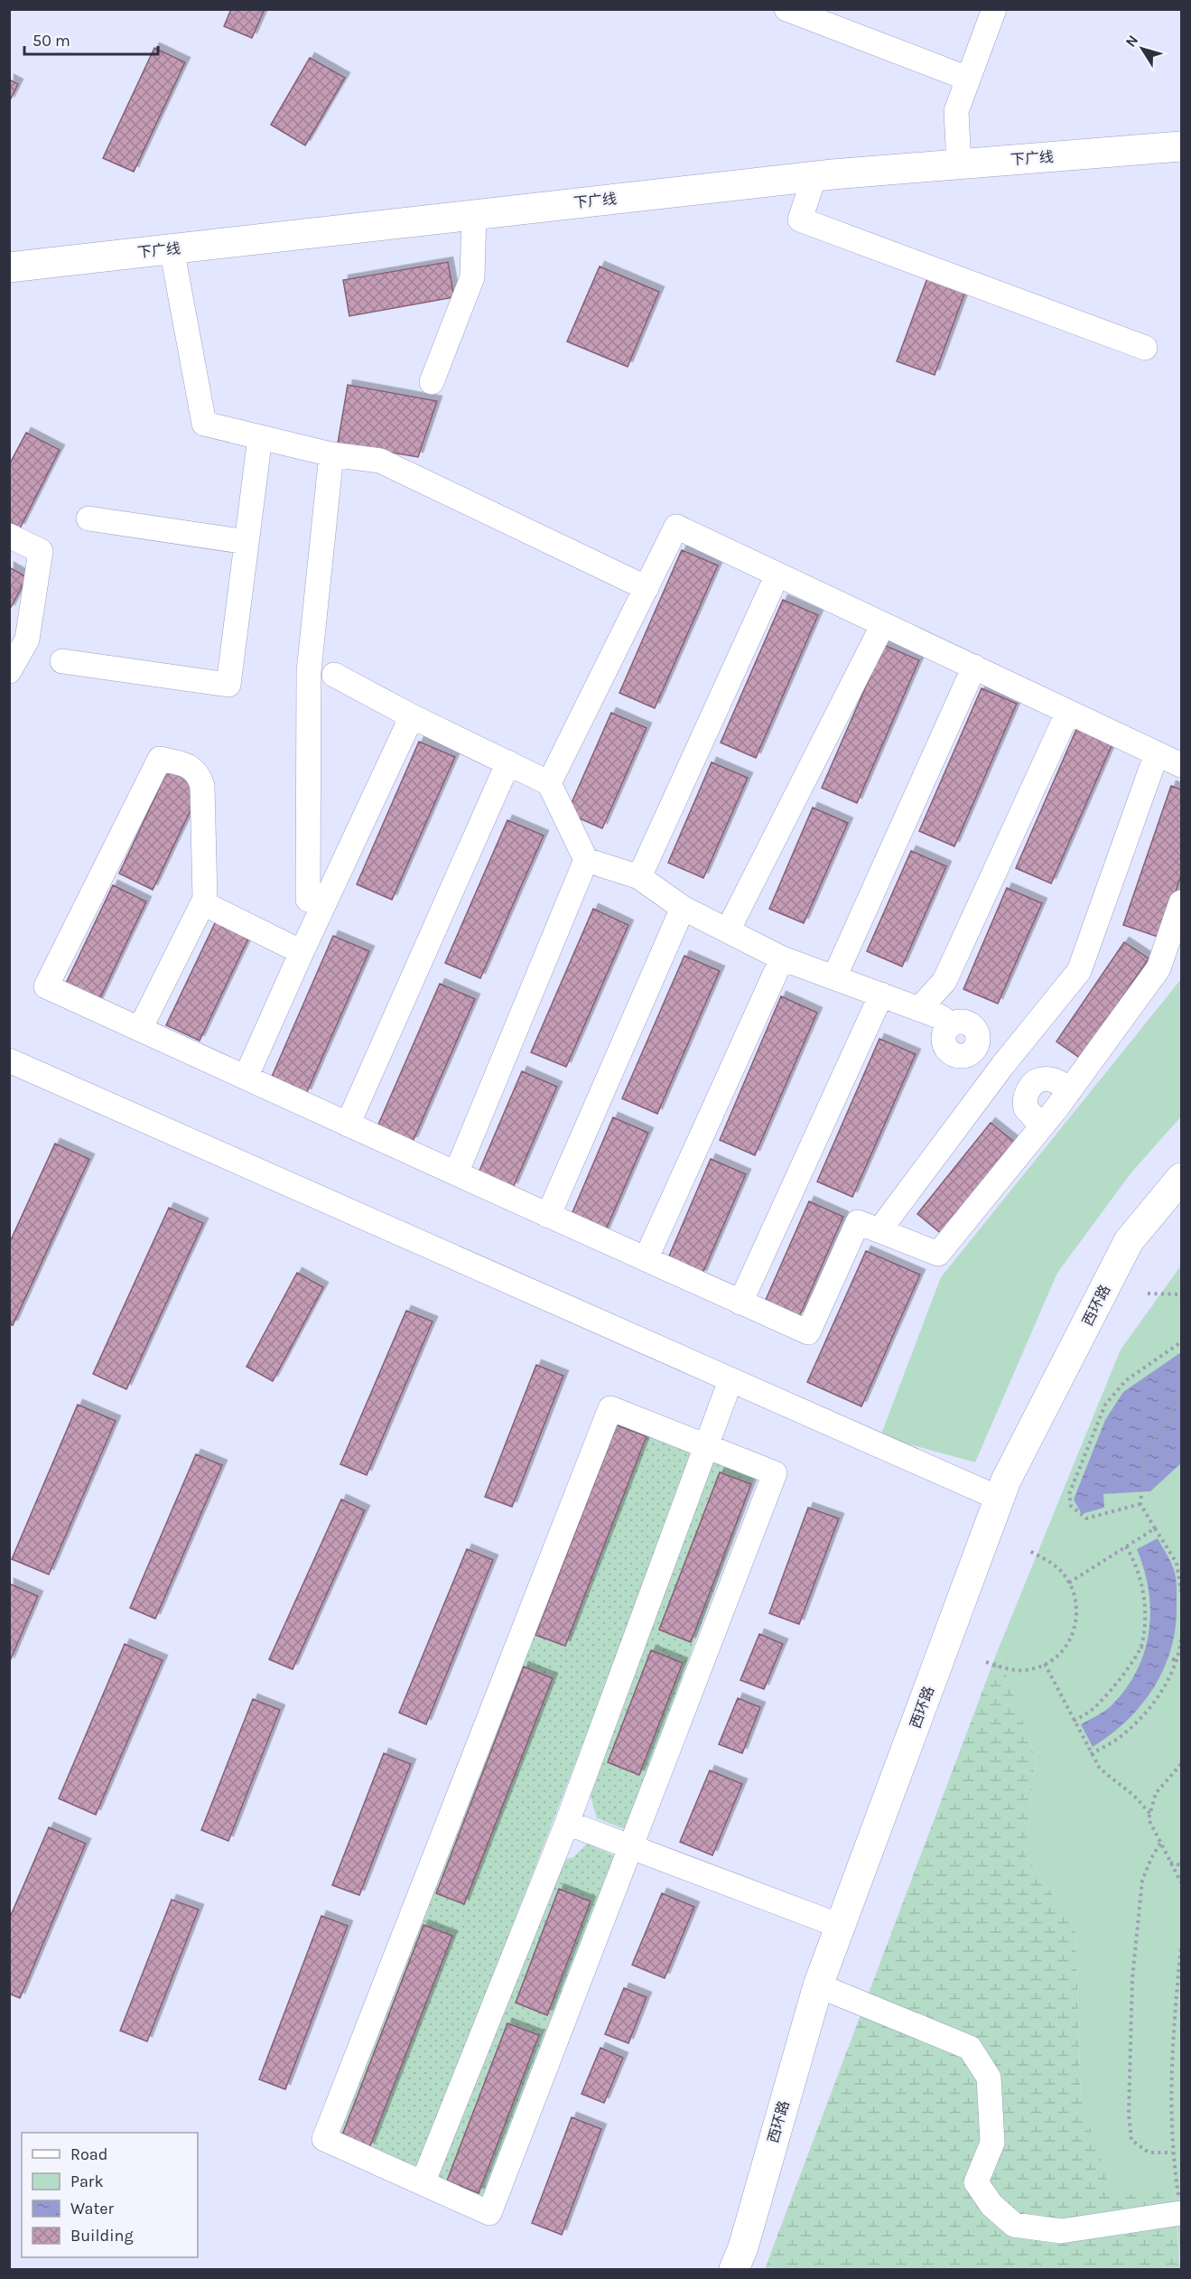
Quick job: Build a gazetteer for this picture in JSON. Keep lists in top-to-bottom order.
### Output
{
  "streets": {
    "main road": ["下广线", "西环路"]
  },
  "legend": [
    "Road",
    "Park",
    "Water",
    "Building"
  ],
  "scale_bar": "50 m",
  "north": "top left"
}
